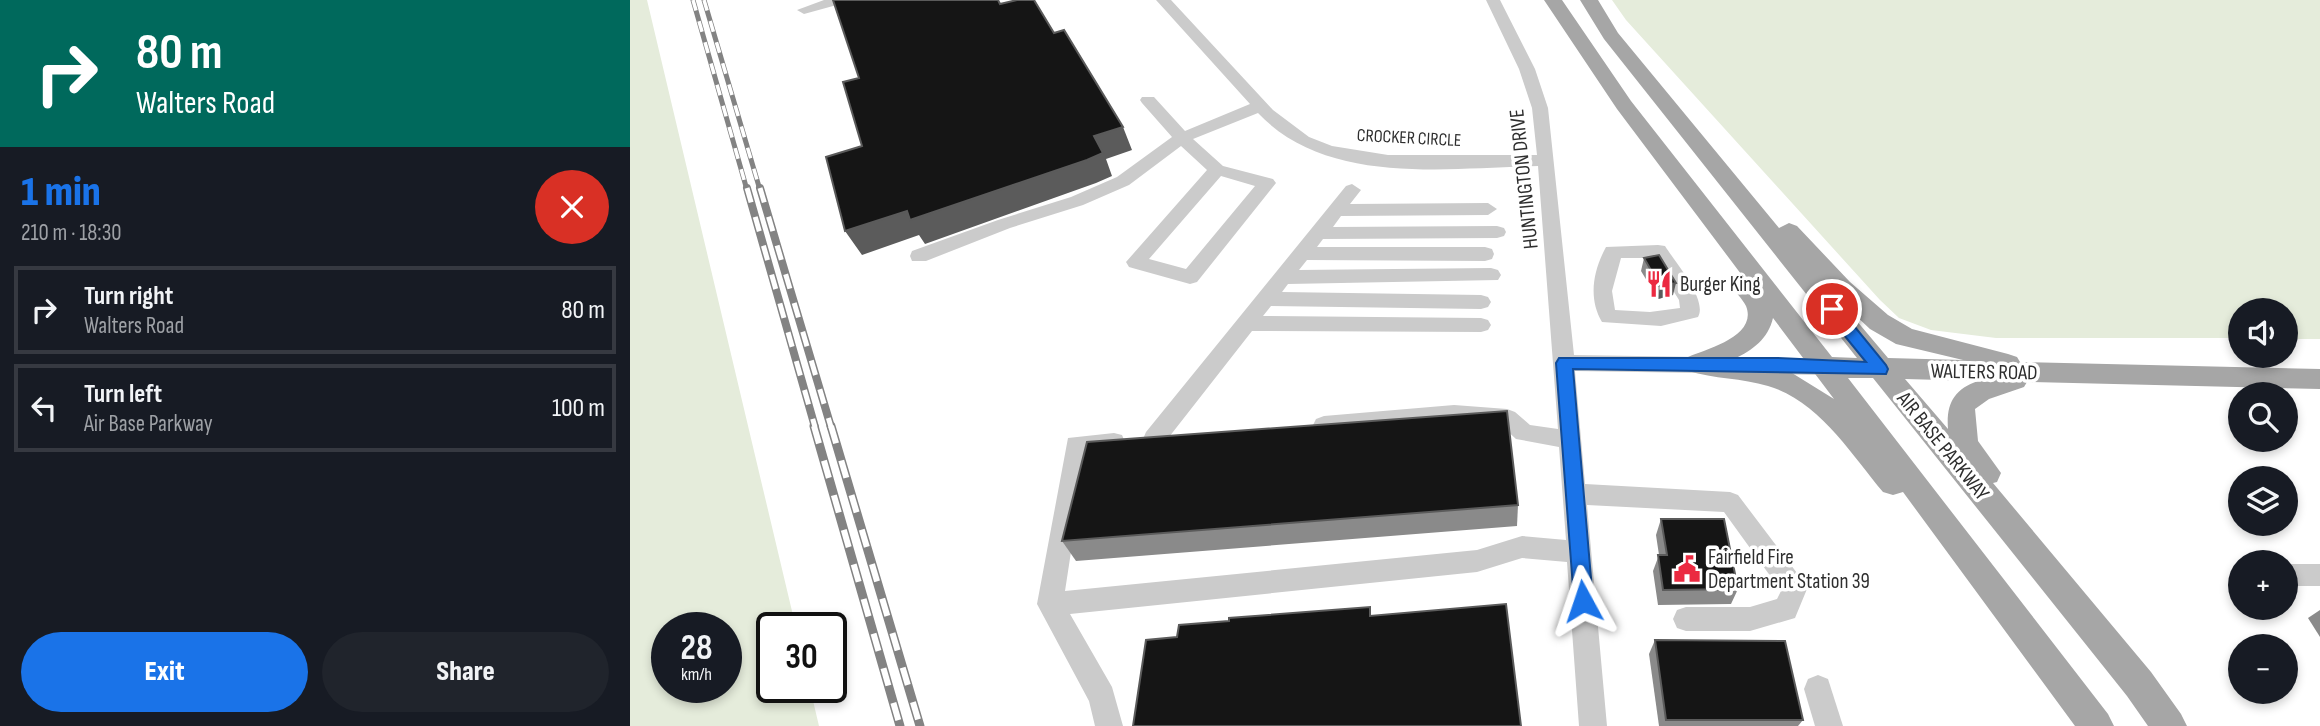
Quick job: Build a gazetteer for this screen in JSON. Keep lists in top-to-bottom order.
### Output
{
  "streets": {
    "main road": ["WALTERS ROAD", "AIR BASE PARKWAY"],
    "street": ["CROCKER CIRCLE", "HUNTINGTON DRIVE"]
  },
  "crossings": [
    ["CROCKER CIRCLE", "HUNTINGTON DRIVE"],
    ["HUNTINGTON DRIVE", "WALTERS ROAD"],
    ["WALTERS ROAD", "AIR BASE PARKWAY"]
  ],
  "places": {
    "restaurant": ["Burger King"],
    "public building": ["Fairfield Fire Department Station 39"]
  },
  "page": {
    "turn": ["80 m", "Walters Road"],
    "heading": ["1 min", "210 m · 18:30"],
    "list": [
      {
        "name": "Turn right",
        "note": "Walters Road",
        "value": "80 m"
      },
      {
        "name": "Turn left",
        "note": "Air Base Parkway",
        "value": "100 m"
      }
    ],
    "map_buttons": ["+", "−"],
    "speed": "28 km/h",
    "limit": "30",
    "buttons": ["Exit", "Share"]
  }
}
